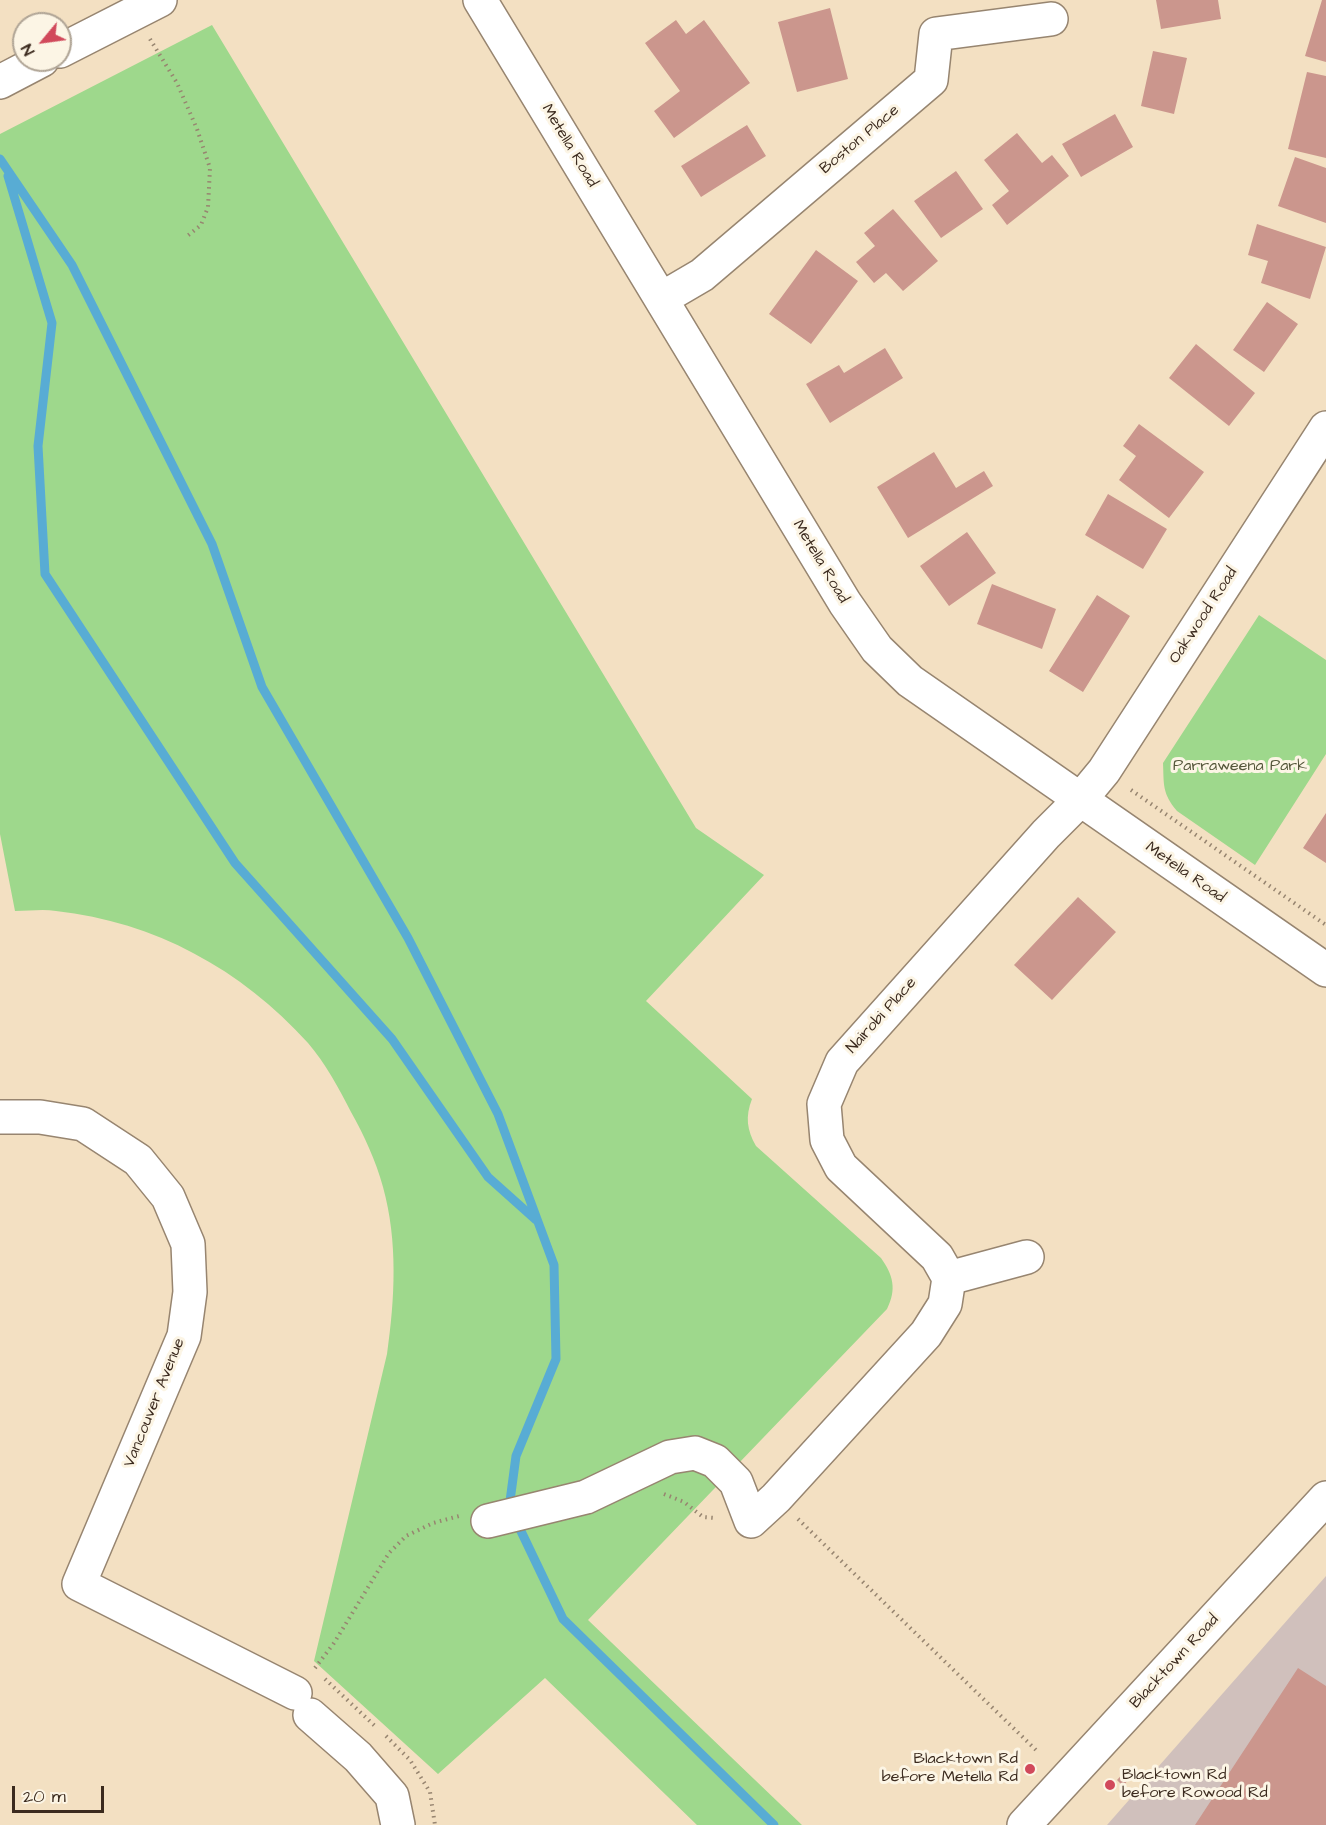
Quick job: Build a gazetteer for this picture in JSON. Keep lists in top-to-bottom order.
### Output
{
  "streets": {
    "street": [
      "Boston Place",
      "Metella Road",
      "Oakwood Road",
      "Nairobi Place",
      "Vancouver Avenue",
      "Blacktown Road"
    ]
  },
  "crossings": [
    ["Boston Place", "Metella Road"],
    ["Metella Road", "Oakwood Road"],
    ["Metella Road", "Nairobi Place"],
    ["Oakwood Road", "Nairobi Place"]
  ],
  "parks": ["Parraweena Park"],
  "places": ["Blacktown Rd before Metella Rd", "Blacktown Rd before Rowood Rd"],
  "scale_bar": "20 m",
  "north": "bottom left"
}
